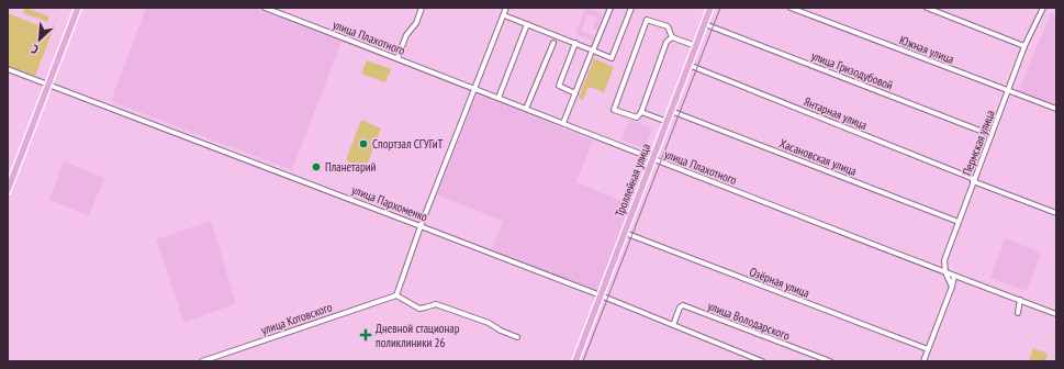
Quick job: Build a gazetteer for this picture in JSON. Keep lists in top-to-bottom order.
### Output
{
  "streets": {
    "main road": ["Троллейная улица"],
    "street": [
      "улица Плахотного",
      "Южная улица",
      "улица Гризодубовой",
      "Янтарная улица",
      "Пермская улица",
      "Хасановская улица",
      "улица Пархоменко",
      "Озёрная улица",
      "улица Котовского",
      "улица Володарского"
    ]
  },
  "crossings": [
    ["улица Плахотного", "Пермская улица"],
    ["улица Плахотного", "Троллейная улица"],
    ["Южная улица", "Пермская улица"],
    ["улица Гризодубовой", "Пермская улица"],
    ["улица Гризодубовой", "Троллейная улица"],
    ["Янтарная улица", "Пермская улица"],
    ["Янтарная улица", "Троллейная улица"],
    ["Пермская улица", "Хасановская улица"],
    ["Хасановская улица", "Троллейная улица"],
    ["Троллейная улица", "улица Пархоменко"],
    ["Троллейная улица", "Озёрная улица"],
    ["улица Пархоменко", "улица Володарского"]
  ],
  "places": {
    "other": ["Спортзал СГУГиТ", "Планетарий"],
    "health": ["Дневной стационар поликлиники 26"]
  },
  "north": "bottom left"
}
